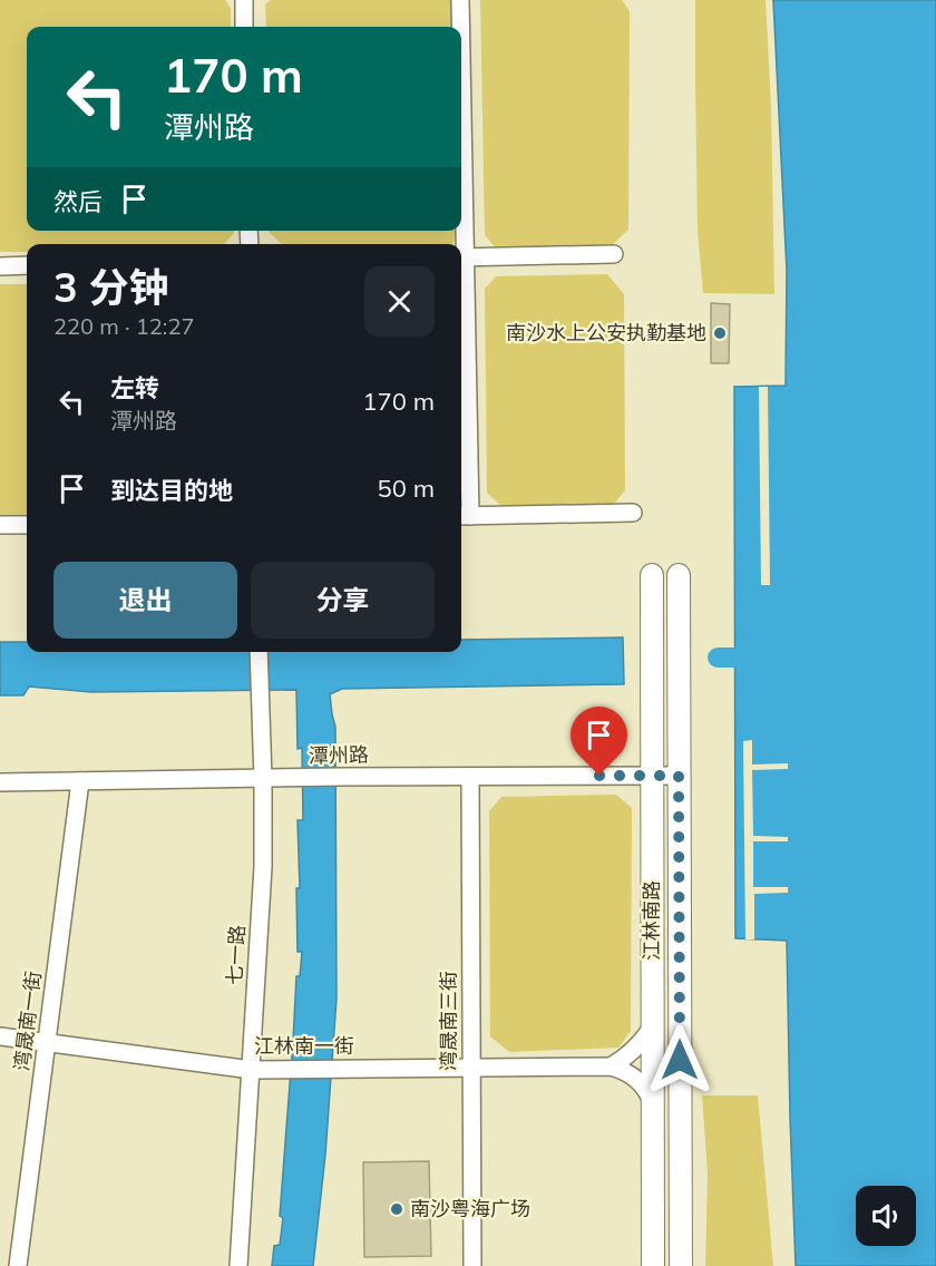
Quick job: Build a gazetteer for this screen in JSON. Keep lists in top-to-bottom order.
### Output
{
  "streets": {
    "main road": ["江林南路"],
    "street": [
      "潭州路",
      "七一路",
      "湾晟南一街",
      "湾晟南三街",
      "江林南一街"
    ]
  },
  "crossings": [
    ["潭州路", "江林南路"],
    ["潭州路", "七一路"],
    ["潭州路", "湾晟南一街"],
    ["潭州路", "湾晟南三街"],
    ["七一路", "江林南一街"],
    ["湾晟南一街", "江林南一街"],
    ["湾晟南三街", "江林南一街"]
  ],
  "places": ["南沙水上公安执勤基地", "南沙粤海广场"],
  "page": {
    "turn": ["170 m", "潭州路"],
    "then": "然后",
    "heading": ["3 分钟", "220 m · 12:27"],
    "list": [
      {
        "name": "左转",
        "note": "潭州路",
        "value": "170 m"
      },
      {
        "name": "到达目的地",
        "value": "50 m"
      }
    ],
    "buttons": ["退出", "分享"]
  }
}
